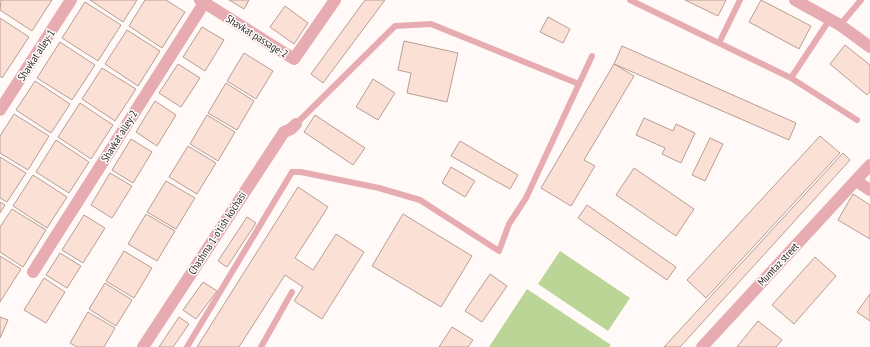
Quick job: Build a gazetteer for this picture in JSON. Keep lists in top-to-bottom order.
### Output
{
  "streets": {
    "street": [
      "Shavkat passage-2",
      "Shavkat alley-1",
      "Shavkat alley-2",
      "Chashma 1-o'tish ko'chasi",
      "Mumtаz street"
    ]
  },
  "crossings": [
    ["Shavkat passage-2", "Shavkat alley-2"]
  ]
}
